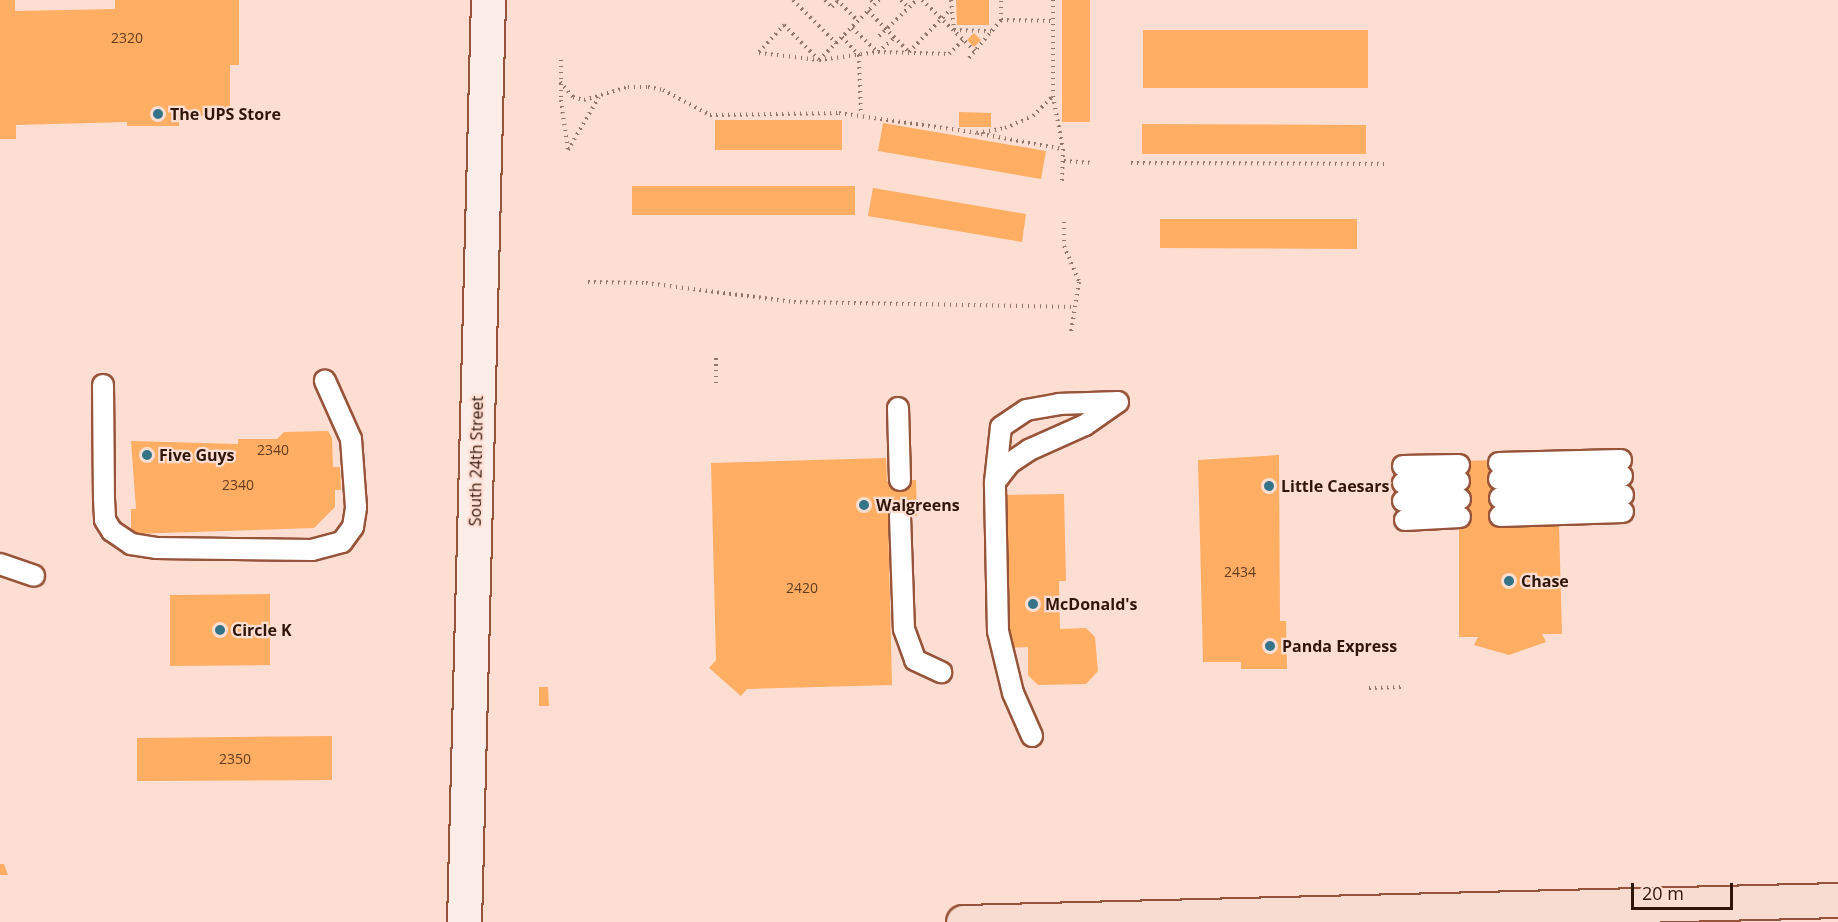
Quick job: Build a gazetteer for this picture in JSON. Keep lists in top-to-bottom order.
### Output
{
  "streets": {
    "main road": ["South 24th Street"]
  },
  "places": [
    "The UPS Store",
    "Five Guys",
    "Little Caesars",
    "Walgreens",
    "Chase",
    "McDonald's",
    "Circle K",
    "Panda Express"
  ],
  "house_numbers": [
    "2320",
    "2340",
    "2340",
    "2434",
    "2420",
    "2350"
  ],
  "scale_bar": "20 m"
}
